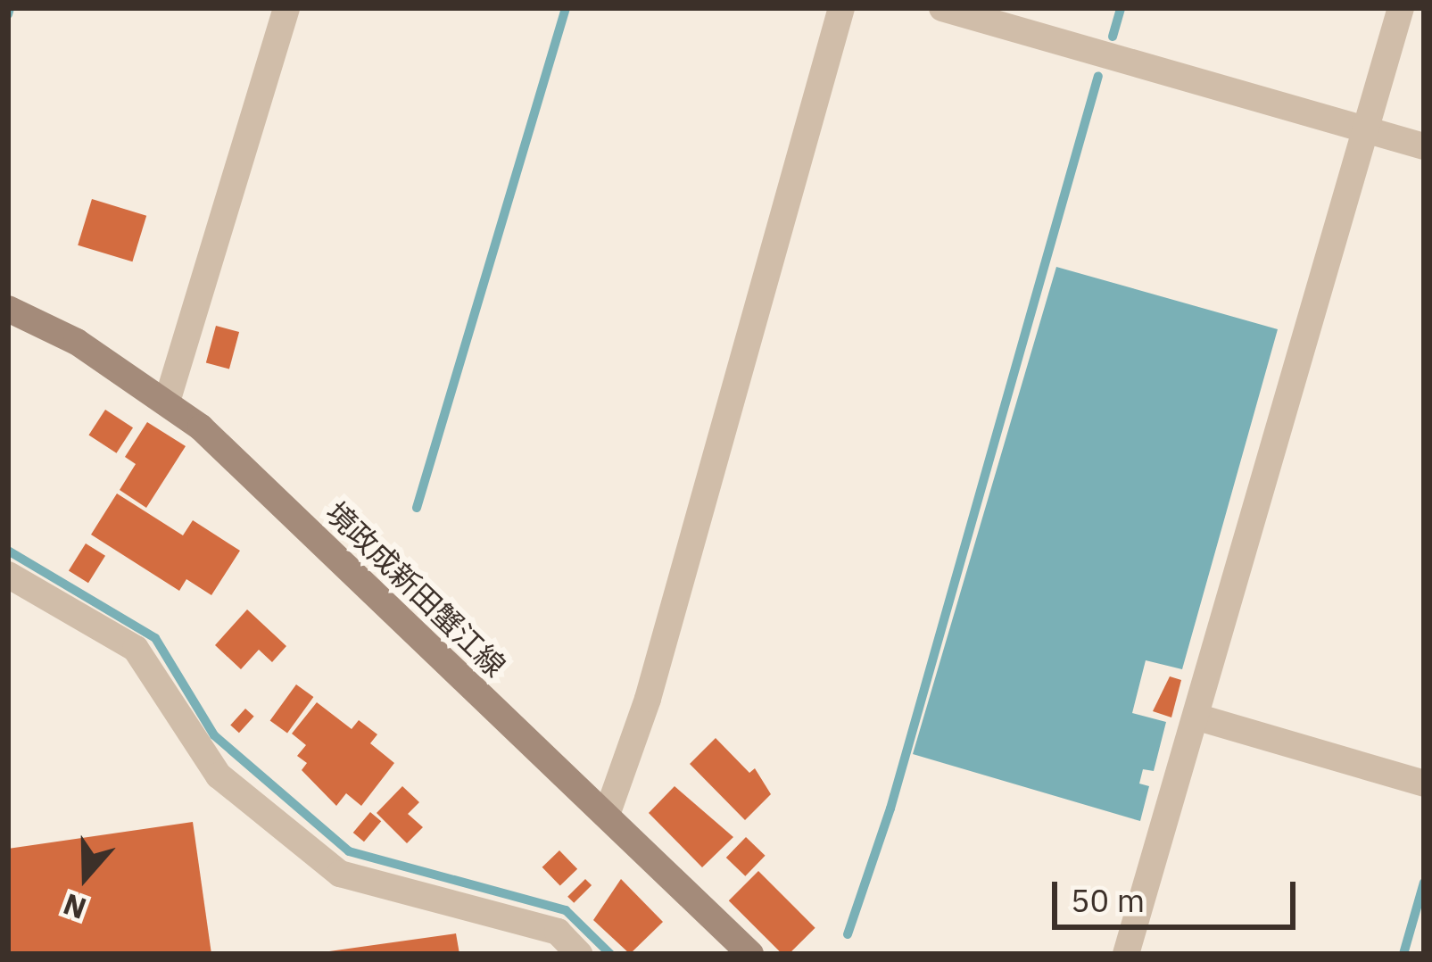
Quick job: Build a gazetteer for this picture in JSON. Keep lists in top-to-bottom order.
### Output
{
  "streets": {
    "main road": ["境政成新田蟹江線"]
  },
  "scale_bar": "50 m",
  "north": "bottom"
}
